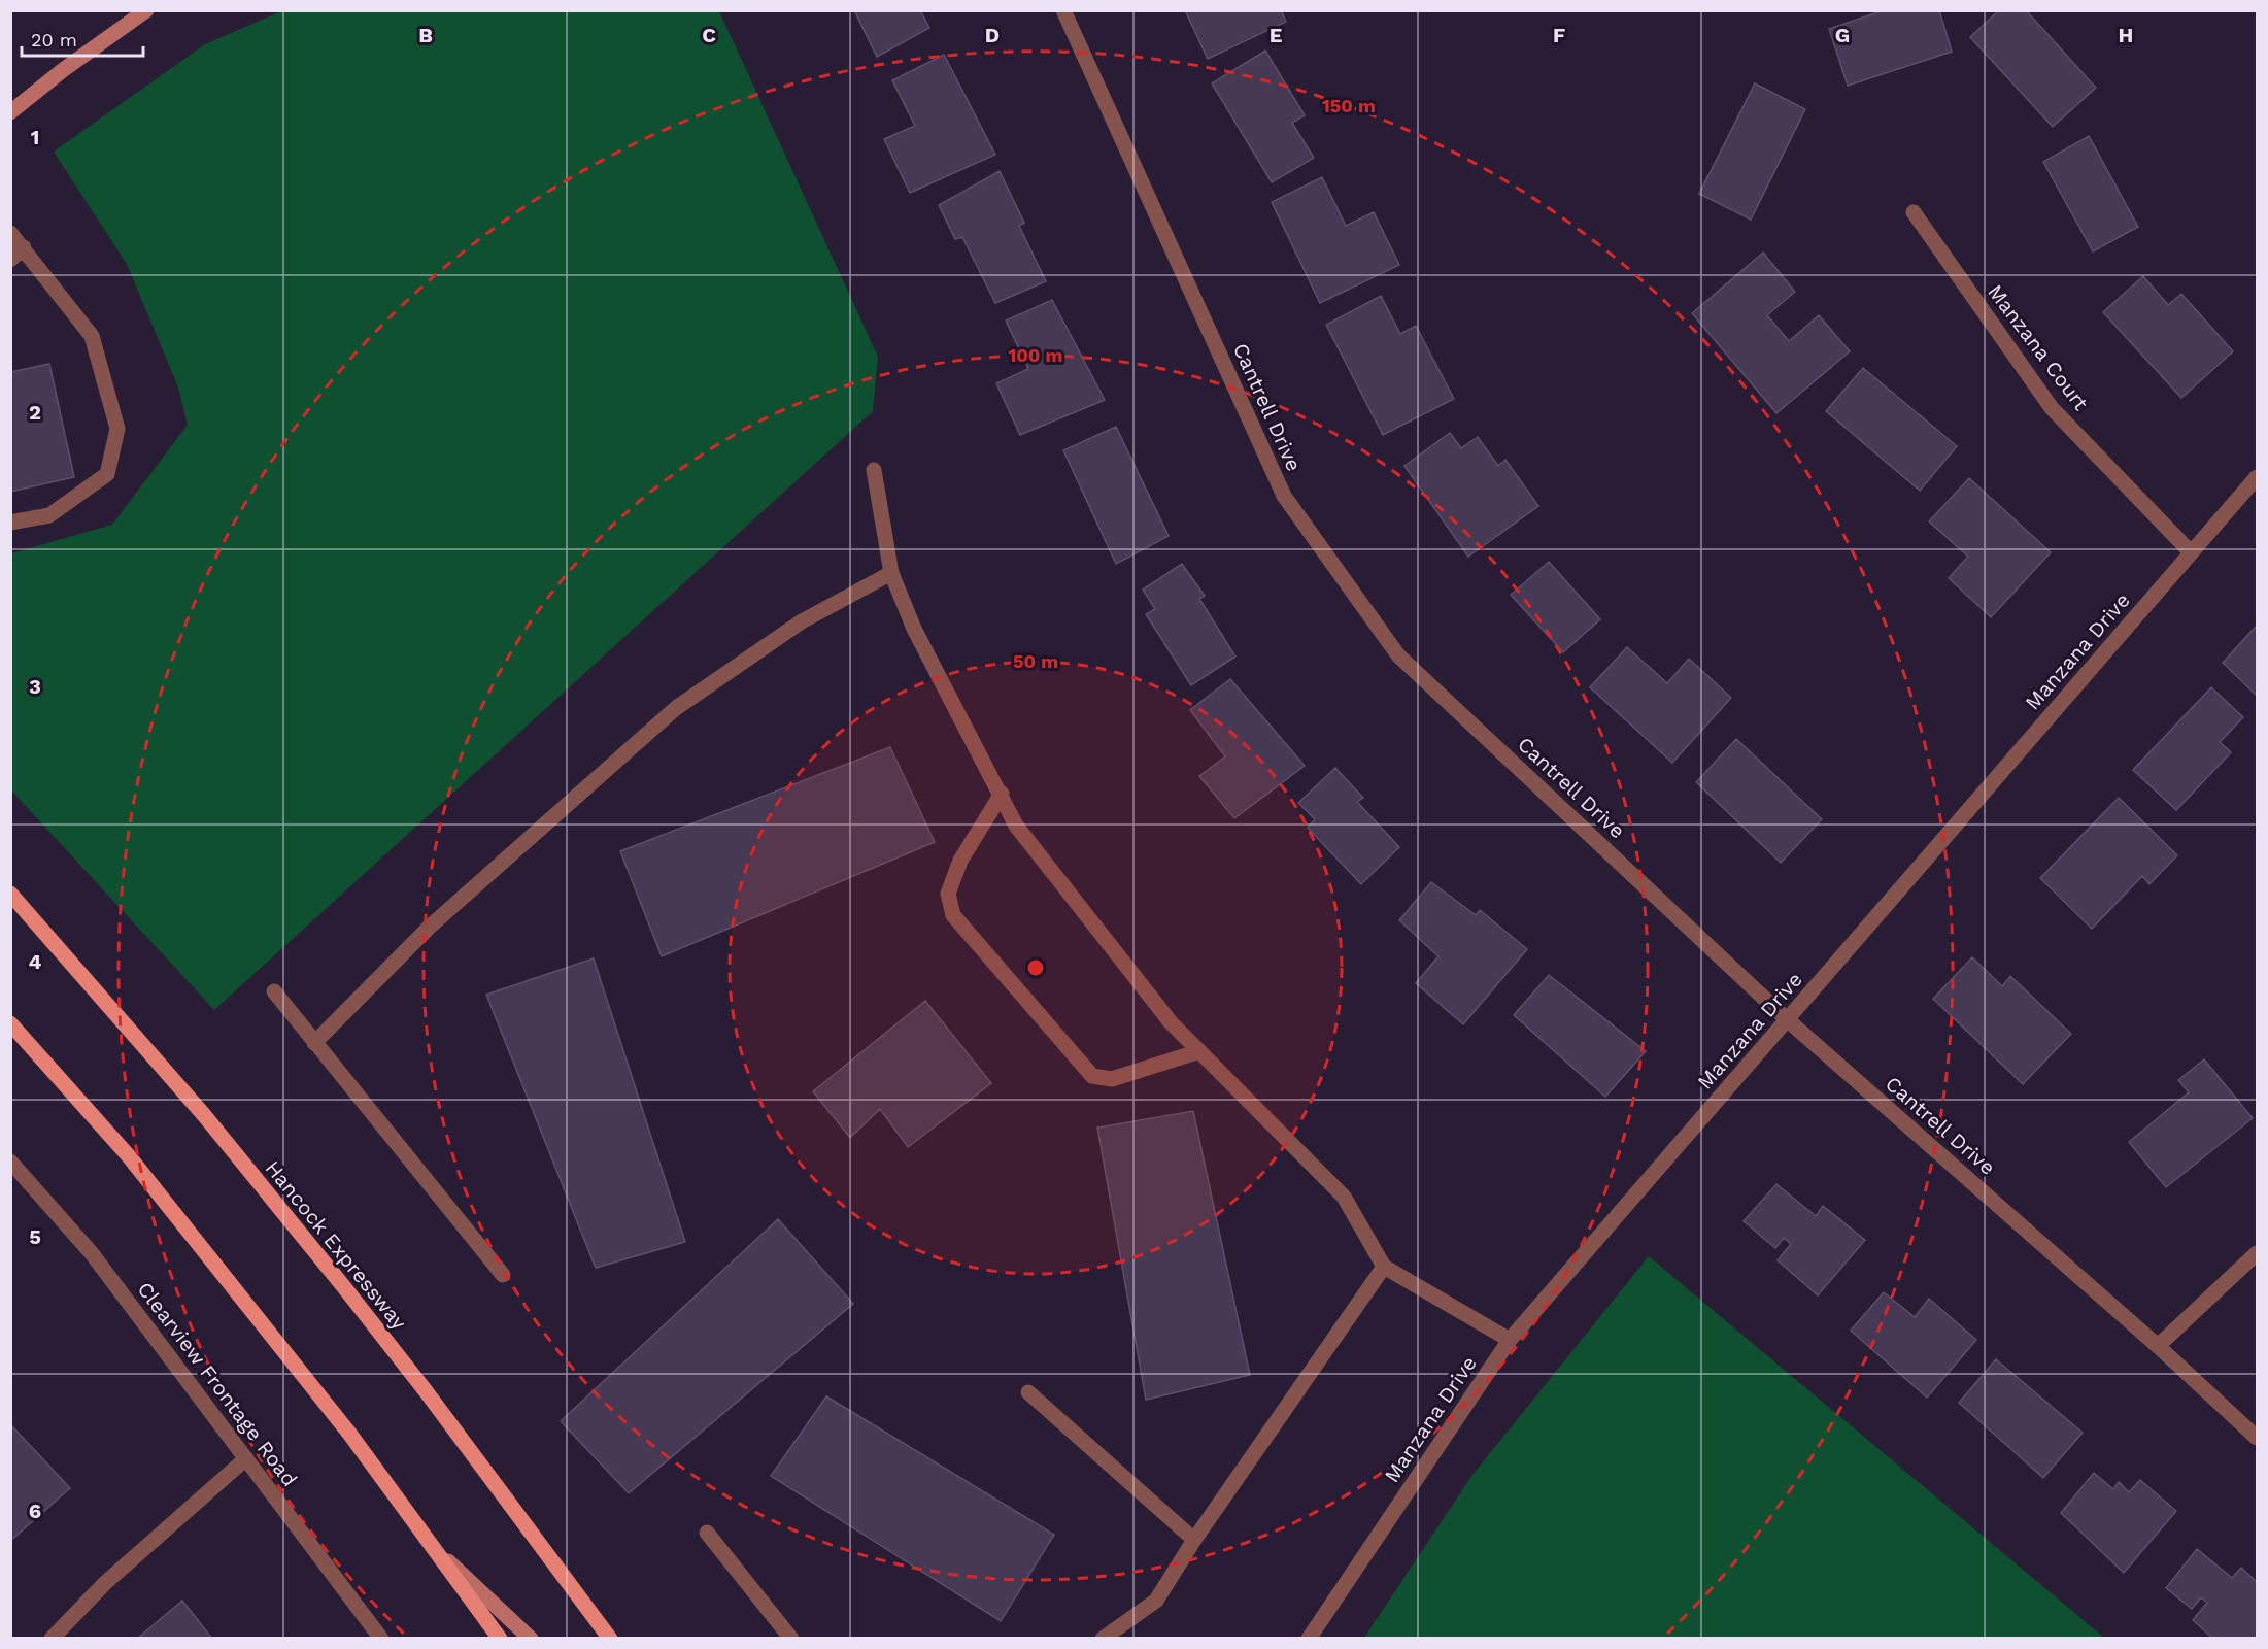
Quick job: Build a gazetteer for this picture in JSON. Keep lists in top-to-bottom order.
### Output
{
  "streets": {
    "main road": ["Hancock Expressway"],
    "street": [
      "Manzana Court",
      "Cantrell Drive",
      "Manzana Drive",
      "Clearview Frontage Road"
    ]
  },
  "crossings": [
    ["Manzana Court", "Manzana Drive"],
    ["Cantrell Drive", "Manzana Drive"]
  ],
  "scale_bar": "20 m",
  "grid": {
    "columns": [
      "B",
      "C",
      "D",
      "E",
      "F",
      "G",
      "H"
    ],
    "rows": [
      "1",
      "2",
      "3",
      "4",
      "5",
      "6"
    ]
  },
  "rings": ["150 m", "100 m", "50 m"]
}
